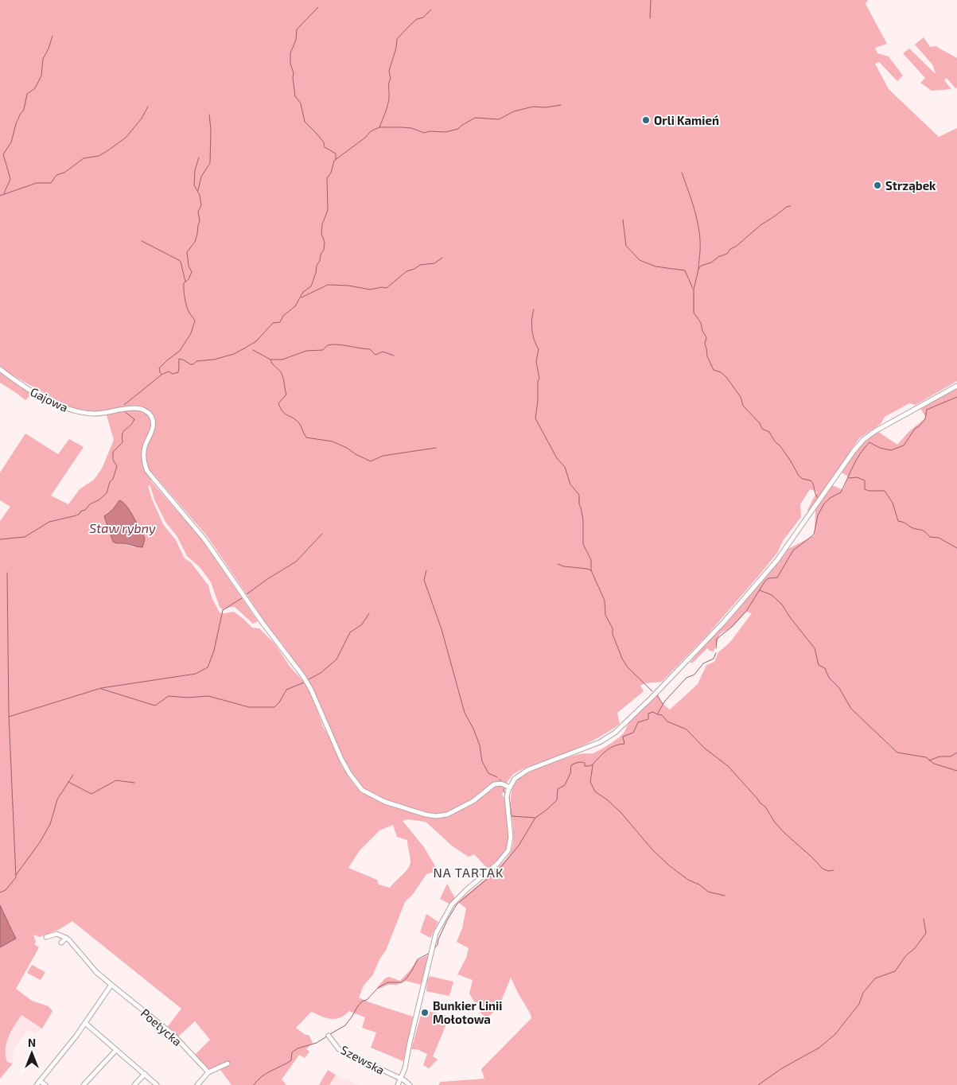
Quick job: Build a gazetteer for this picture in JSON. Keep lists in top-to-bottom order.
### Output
{
  "streets": {
    "street": ["Gajowa", "Poetycka", "Szewska"]
  },
  "districts": ["NA TARTAK"],
  "water": ["Staw rybny"],
  "places": ["Orli Kamień", "Strząbek", "Bunkier Linii Mołotowa"],
  "north": "top"
}
